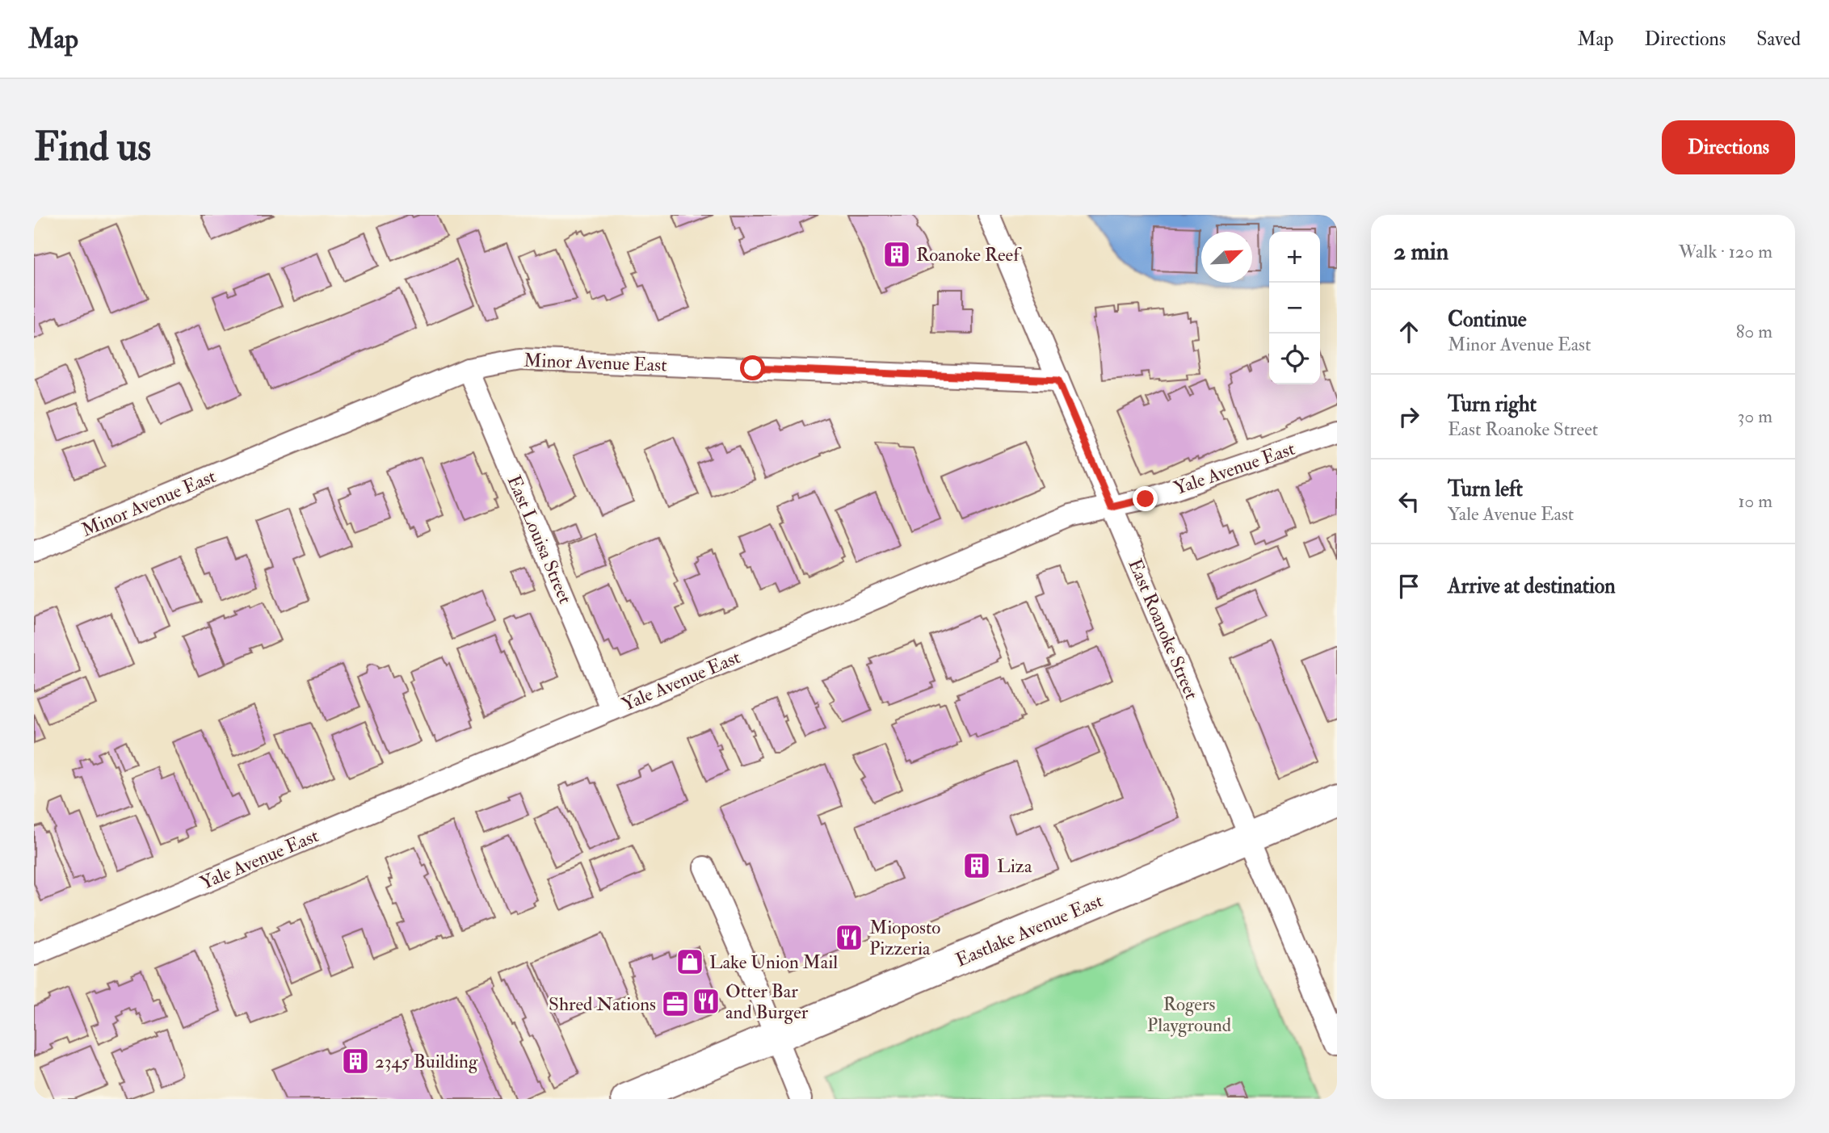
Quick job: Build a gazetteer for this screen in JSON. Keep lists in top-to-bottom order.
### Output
{
  "streets": {
    "main road": ["Eastlake Avenue East"],
    "street": [
      "Minor Avenue East",
      "Yale Avenue East",
      "East Louisa Street",
      "East Roanoke Street"
    ]
  },
  "crossings": [
    ["Minor Avenue East", "East Louisa Street"],
    ["Minor Avenue East", "East Roanoke Street"],
    ["Yale Avenue East", "East Louisa Street"],
    ["Yale Avenue East", "East Roanoke Street"],
    ["East Roanoke Street", "Eastlake Avenue East"]
  ],
  "parks": ["Rogers Playground"],
  "places": {
    "building": ["Roanoke Reef", "Liza", "2345 Building"],
    "restaurant": ["Mioposto Pizzeria", "Otter Bar and Burger"],
    "shop": ["Lake Union Mail"],
    "office": ["Shred Nations"]
  },
  "north": "top right",
  "page": {
    "header": "Map",
    "nav": ["Map", "Directions", "Saved"],
    "buttons": "Directions",
    "title": "Find us",
    "heading": ["2 min", "Walk · 120 m"],
    "map_buttons": ["+", "−"],
    "list": [
      ["Continue", "Minor Avenue East", "80 m"],
      ["Turn right", "East Roanoke Street", "30 m"],
      ["Turn left", "Yale Avenue East", "10 m"],
      "Arrive at destination"
    ]
  }
}
